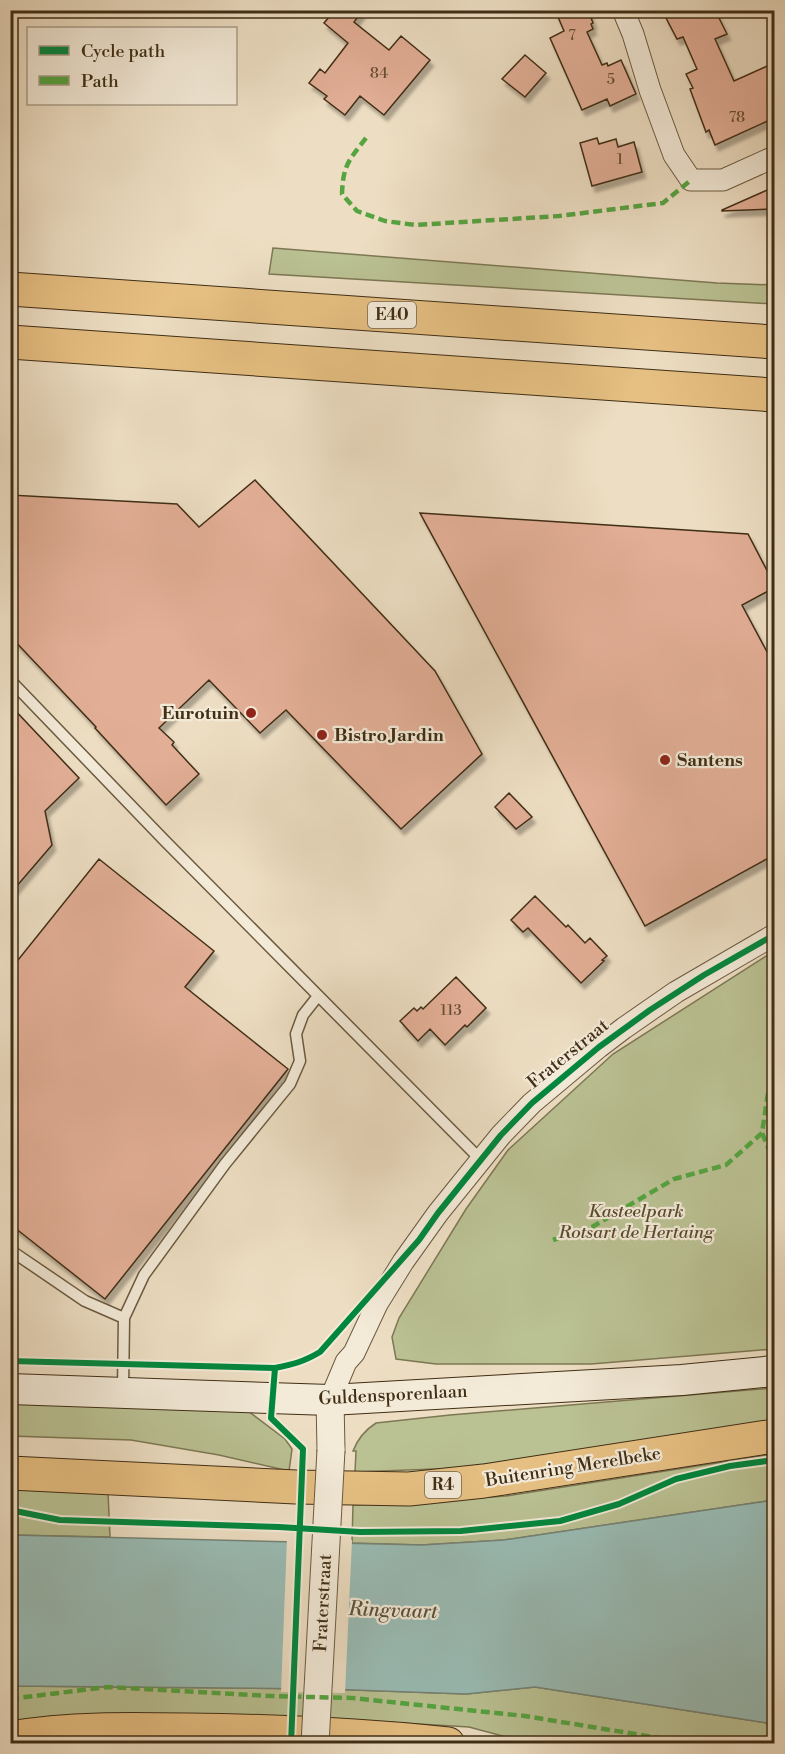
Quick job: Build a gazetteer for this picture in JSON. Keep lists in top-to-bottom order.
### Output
{
  "streets": {
    "highway": ["E40", "Buitenring Merelbeke", "R4"],
    "main road": ["Guldensporenlaan"],
    "street": ["Fraterstraat"]
  },
  "crossings": [
    ["Fraterstraat", "Guldensporenlaan"]
  ],
  "water": ["Ringvaart"],
  "parks": ["Kasteelpark Rotsart de Hertaing"],
  "places": ["Eurotuin", "Bistro Jardin", "Santens"],
  "house_numbers": [
    "7",
    "84",
    "5",
    "78",
    "1",
    "113"
  ],
  "legend": ["Cycle path", "Path"]
}
